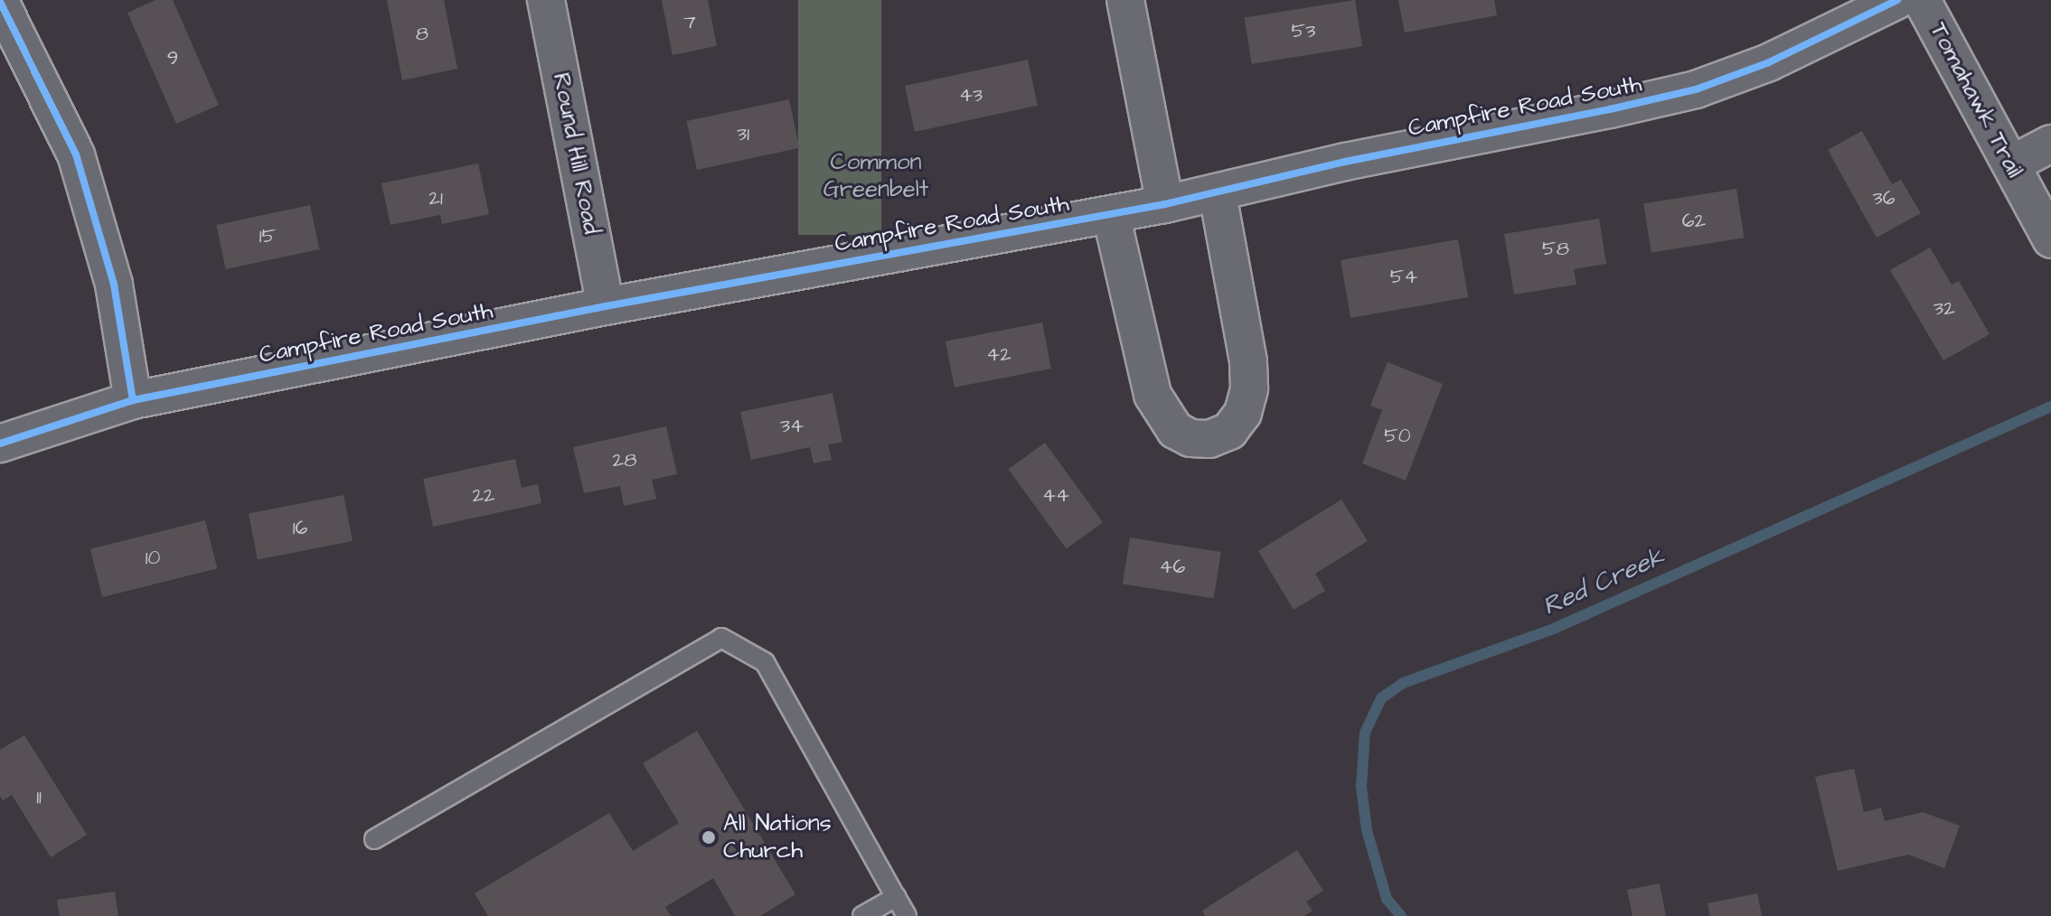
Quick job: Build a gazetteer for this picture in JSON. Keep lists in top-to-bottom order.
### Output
{
  "streets": {
    "street": ["Tomahawk Trail", "Campfire Road South", "Round Hill Road"]
  },
  "crossings": [
    ["Campfire Road South", "Round Hill Road"]
  ],
  "water": ["Red Creek"],
  "parks": ["Common Greenbelt"],
  "places": ["All Nations Church"],
  "house_numbers": [
    "7",
    "53",
    "8",
    "9",
    "43",
    "31",
    "21",
    "36",
    "62",
    "15",
    "58",
    "54",
    "32",
    "42",
    "34",
    "50",
    "28",
    "22",
    "44",
    "16",
    "10",
    "46",
    "11"
  ]
}
